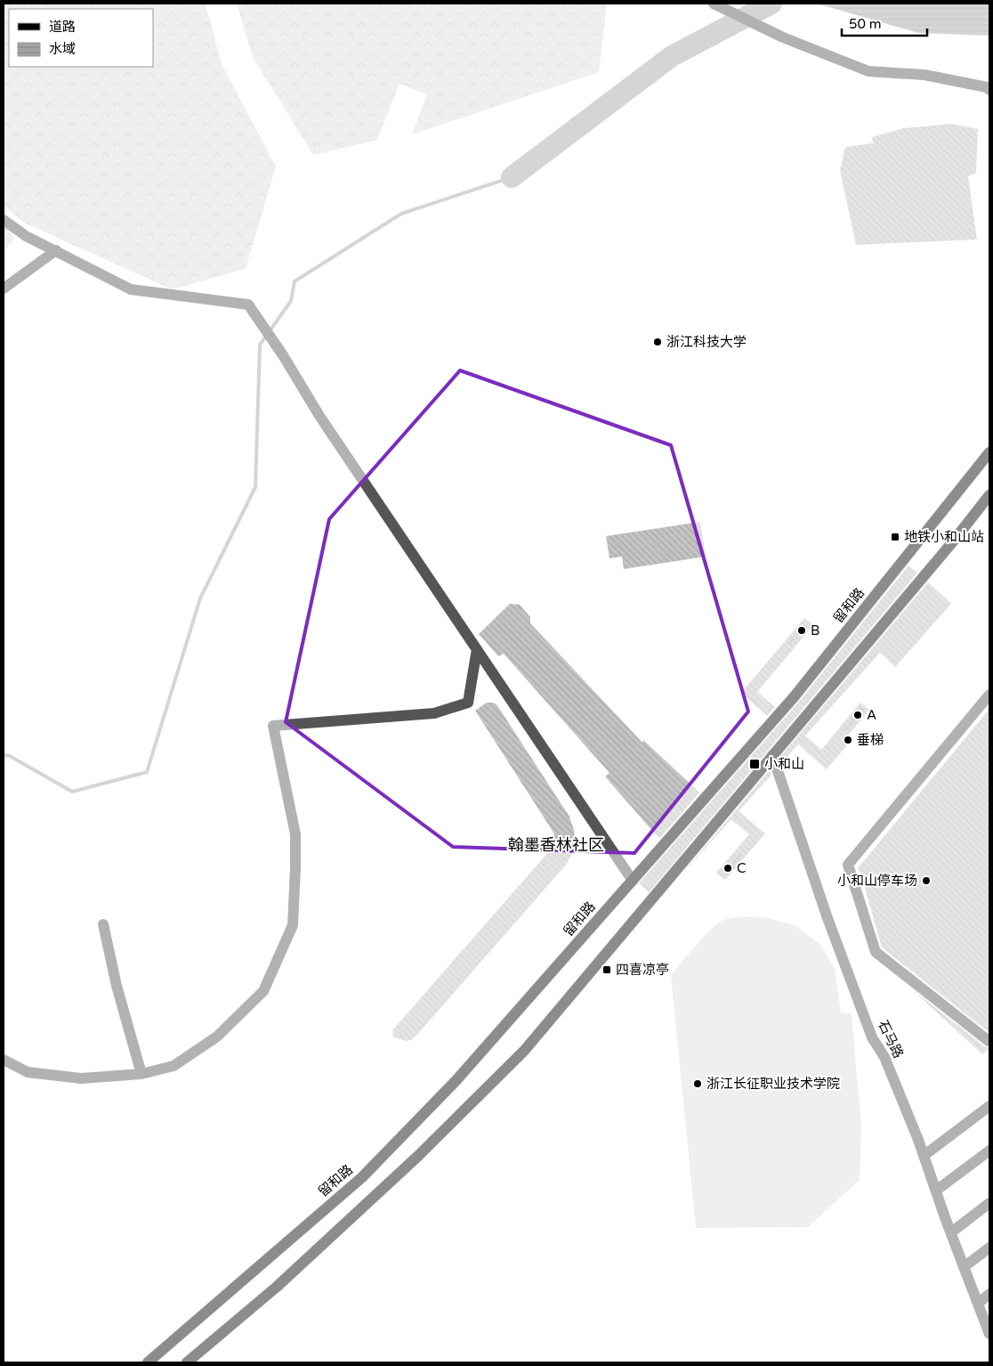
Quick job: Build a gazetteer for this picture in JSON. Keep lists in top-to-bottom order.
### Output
{
  "streets": {
    "main road": ["留和路"],
    "street": ["石马路"]
  },
  "districts": ["翰墨香林社区"],
  "places": {
    "other": [
      "浙江科技大学",
      "B",
      "A",
      "垂梯",
      "C",
      "小和山停车场",
      "浙江长征职业技术学院"
    ],
    "transit": ["地铁小和山站", "小和山", "四喜凉亭"]
  },
  "legend": ["道路", "水域"],
  "scale_bar": "50 m"
}
